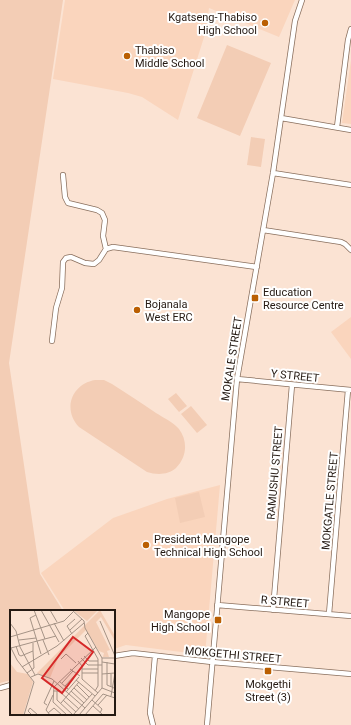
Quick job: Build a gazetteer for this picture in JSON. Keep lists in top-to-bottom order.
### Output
{
  "streets": {
    "street": [
      "MOKALE STREET",
      "Y STREET",
      "RAMUSHU STREET",
      "MOKGATLE STREET",
      "R STREET",
      "MOKGETHI STREET"
    ]
  },
  "crossings": [
    ["MOKALE STREET", "Y STREET"],
    ["MOKALE STREET", "R STREET"],
    ["MOKALE STREET", "MOKGETHI STREET"],
    ["Y STREET", "RAMUSHU STREET"],
    ["Y STREET", "MOKGATLE STREET"],
    ["RAMUSHU STREET", "R STREET"],
    ["MOKGATLE STREET", "R STREET"]
  ],
  "places": {
    "other": [
      "Kgatseng-Thabiso High School",
      "Thabiso Middle School",
      "Bojanala West ERC",
      "President Mangope Technical High School"
    ],
    "transit": ["Education Resource Centre", "Mangope High School", "Mokgethi Street (3)"]
  }
}
